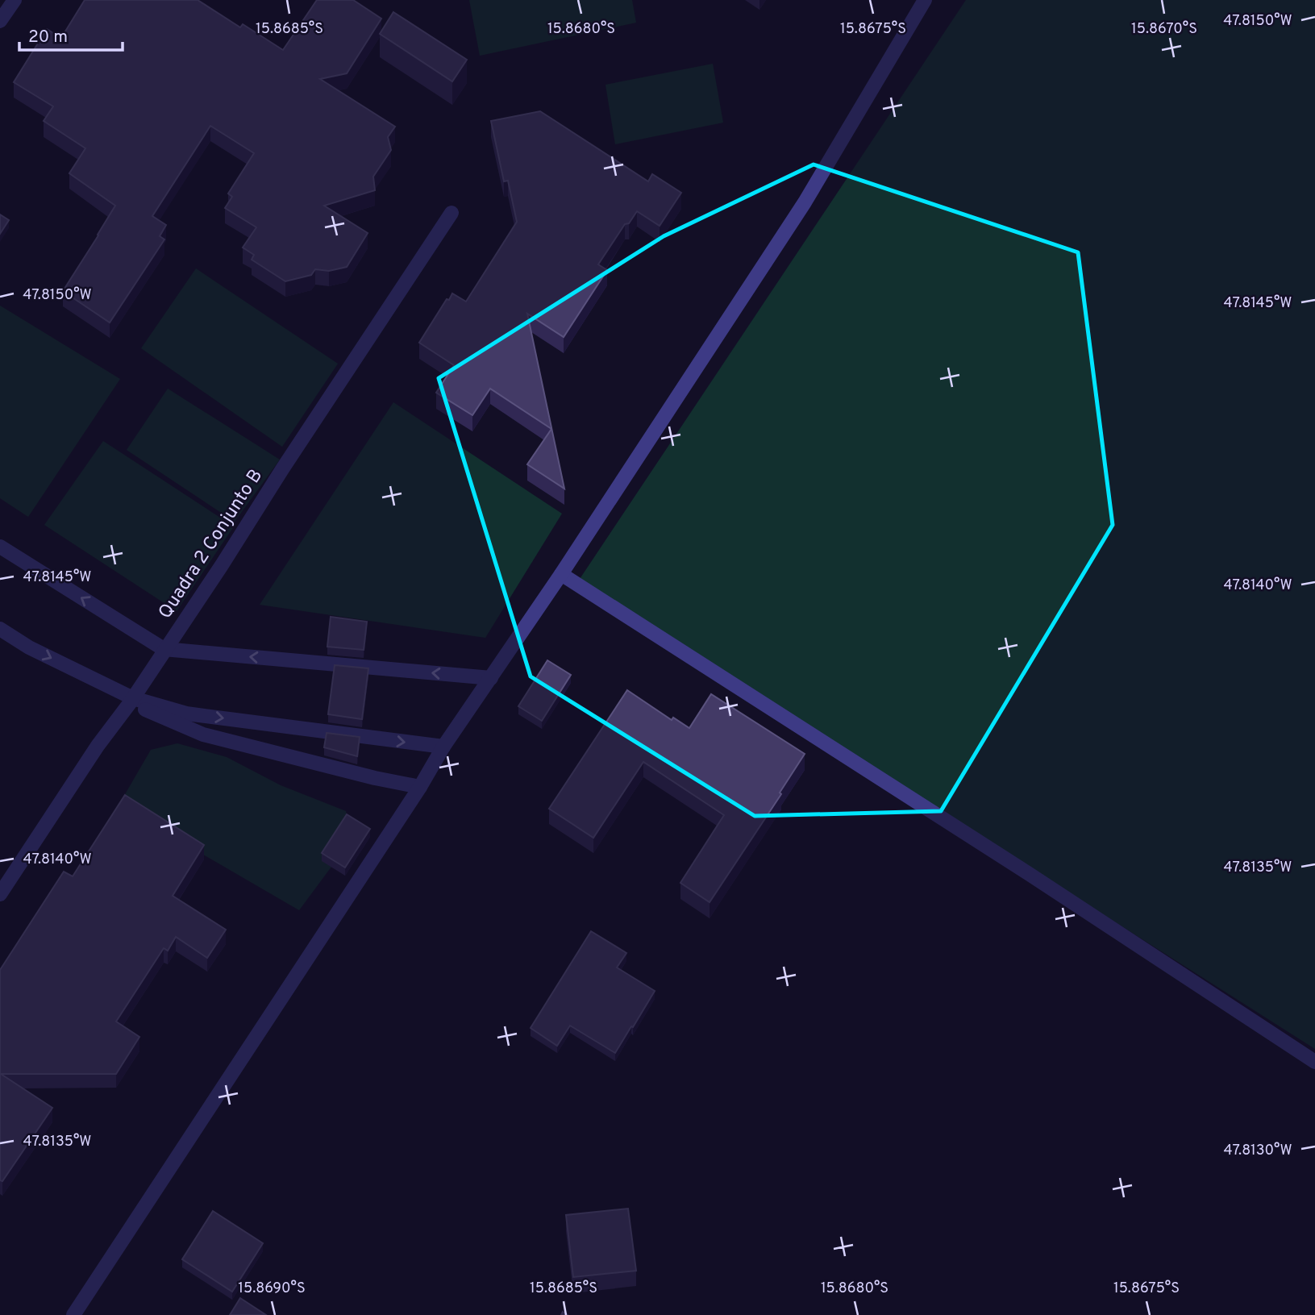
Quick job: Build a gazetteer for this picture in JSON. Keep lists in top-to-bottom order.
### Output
{
  "streets": {
    "street": ["Quadra 2 Conjunto B"]
  },
  "scale_bar": "20 m",
  "coordinates": [
    "47.8150°W",
    "15.8685°S",
    "15.8680°S",
    "15.8675°S",
    "15.8670°S",
    "47.8145°W",
    "47.8140°W",
    "47.8135°W",
    "47.8130°W",
    "15.8690°S"
  ]
}
